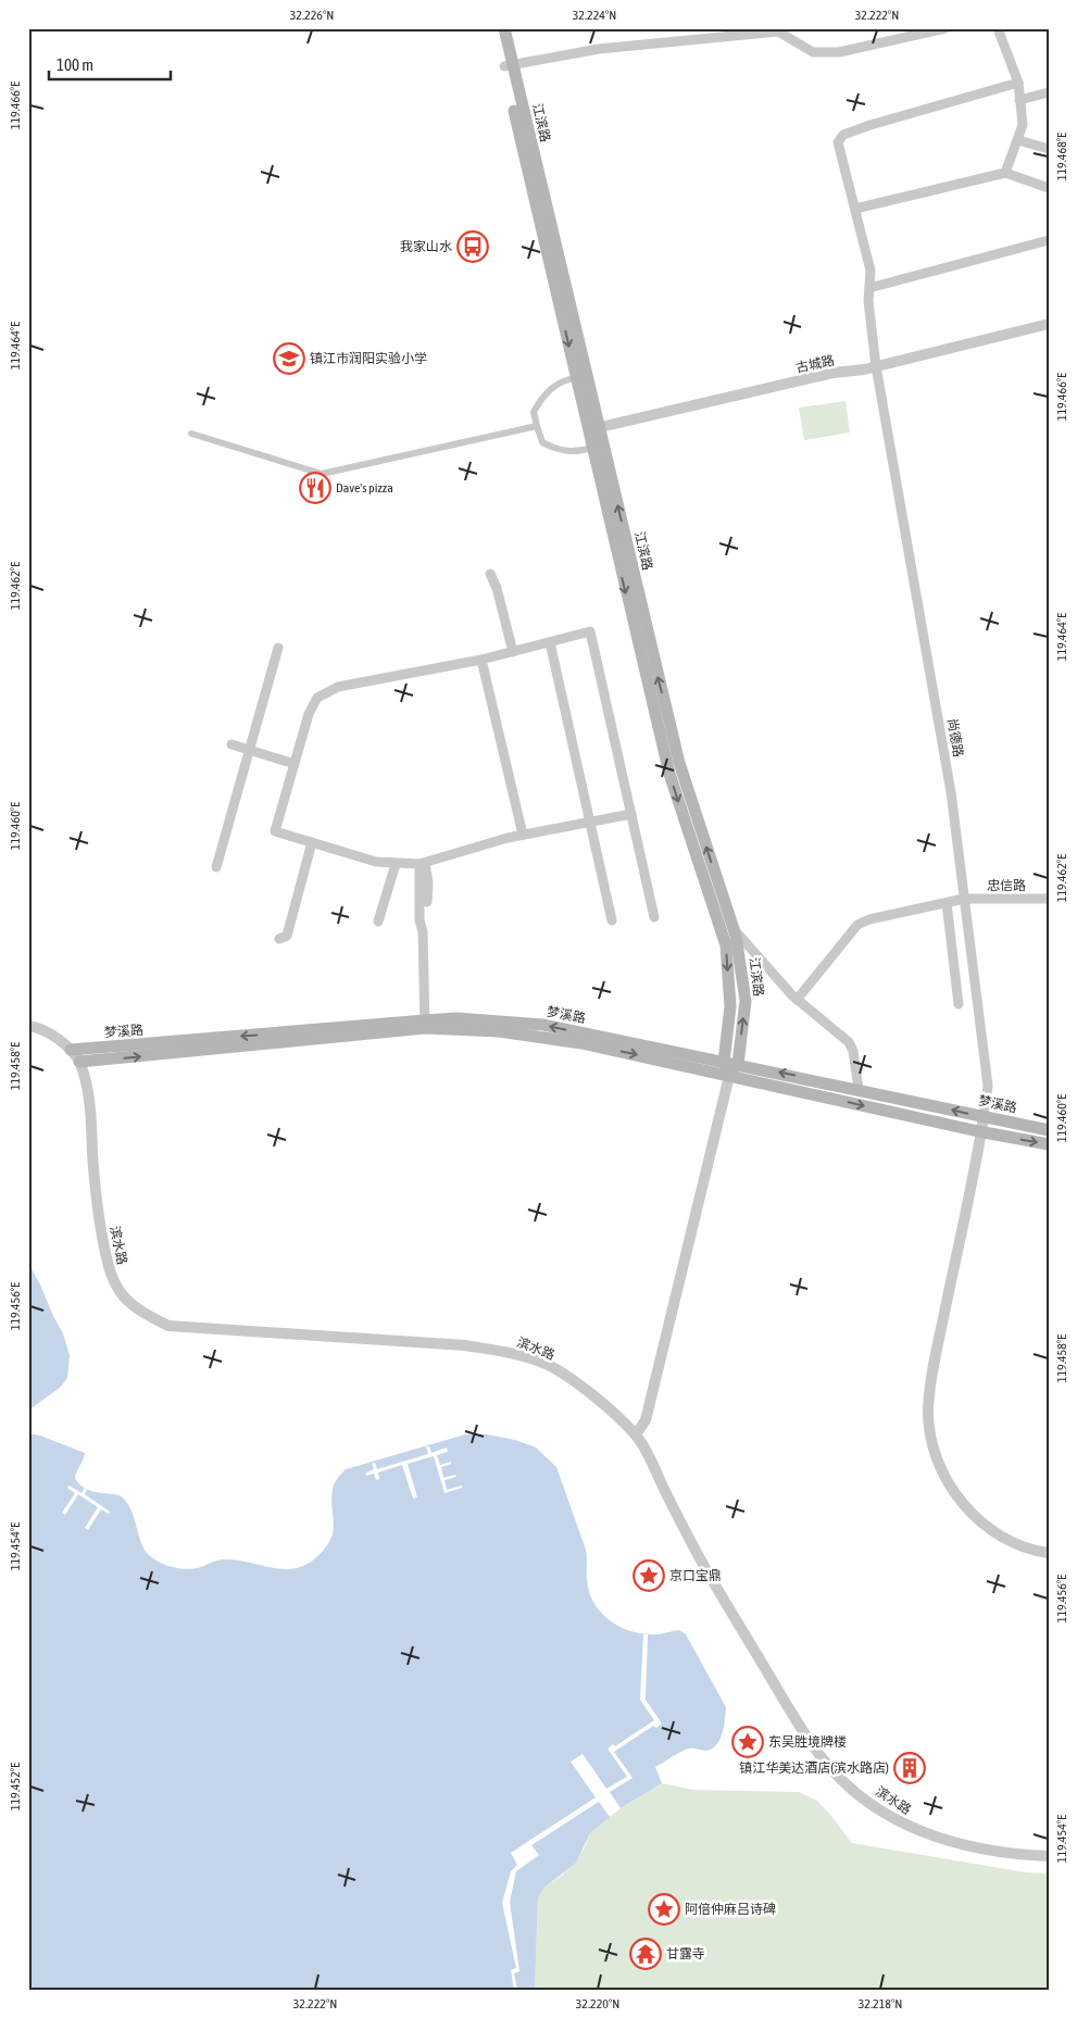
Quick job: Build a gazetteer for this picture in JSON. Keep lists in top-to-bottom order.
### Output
{
  "streets": {
    "main road": ["江滨路", "梦溪路"],
    "street": [
      "古城路",
      "尚德路",
      "忠信路",
      "滨水路"
    ]
  },
  "crossings": [
    ["江滨路", "古城路"],
    ["江滨路", "梦溪路"],
    ["古城路", "尚德路"],
    ["尚德路", "忠信路"],
    ["尚德路", "梦溪路"],
    ["梦溪路", "滨水路"]
  ],
  "places": {
    "bus stop": ["我家山水"],
    "school or university": ["镇江市润阳实验小学"],
    "restaurant": ["Dave's pizza"],
    "place": ["京口宝鼎", "东吴胜境牌楼", "阿倍仲麻吕诗碑"],
    "building": ["镇江华美达酒店(滨水路店)"],
    "temple": ["甘露寺"]
  },
  "scale_bar": "100 m",
  "coordinates": [
    "32.226°N",
    "32.224°N",
    "32.222°N",
    "119.466°E",
    "119.468°E",
    "119.464°E",
    "119.462°E",
    "119.460°E",
    "119.458°E",
    "119.456°E",
    "119.454°E",
    "119.452°E",
    "32.220°N",
    "32.218°N"
  ]
}
